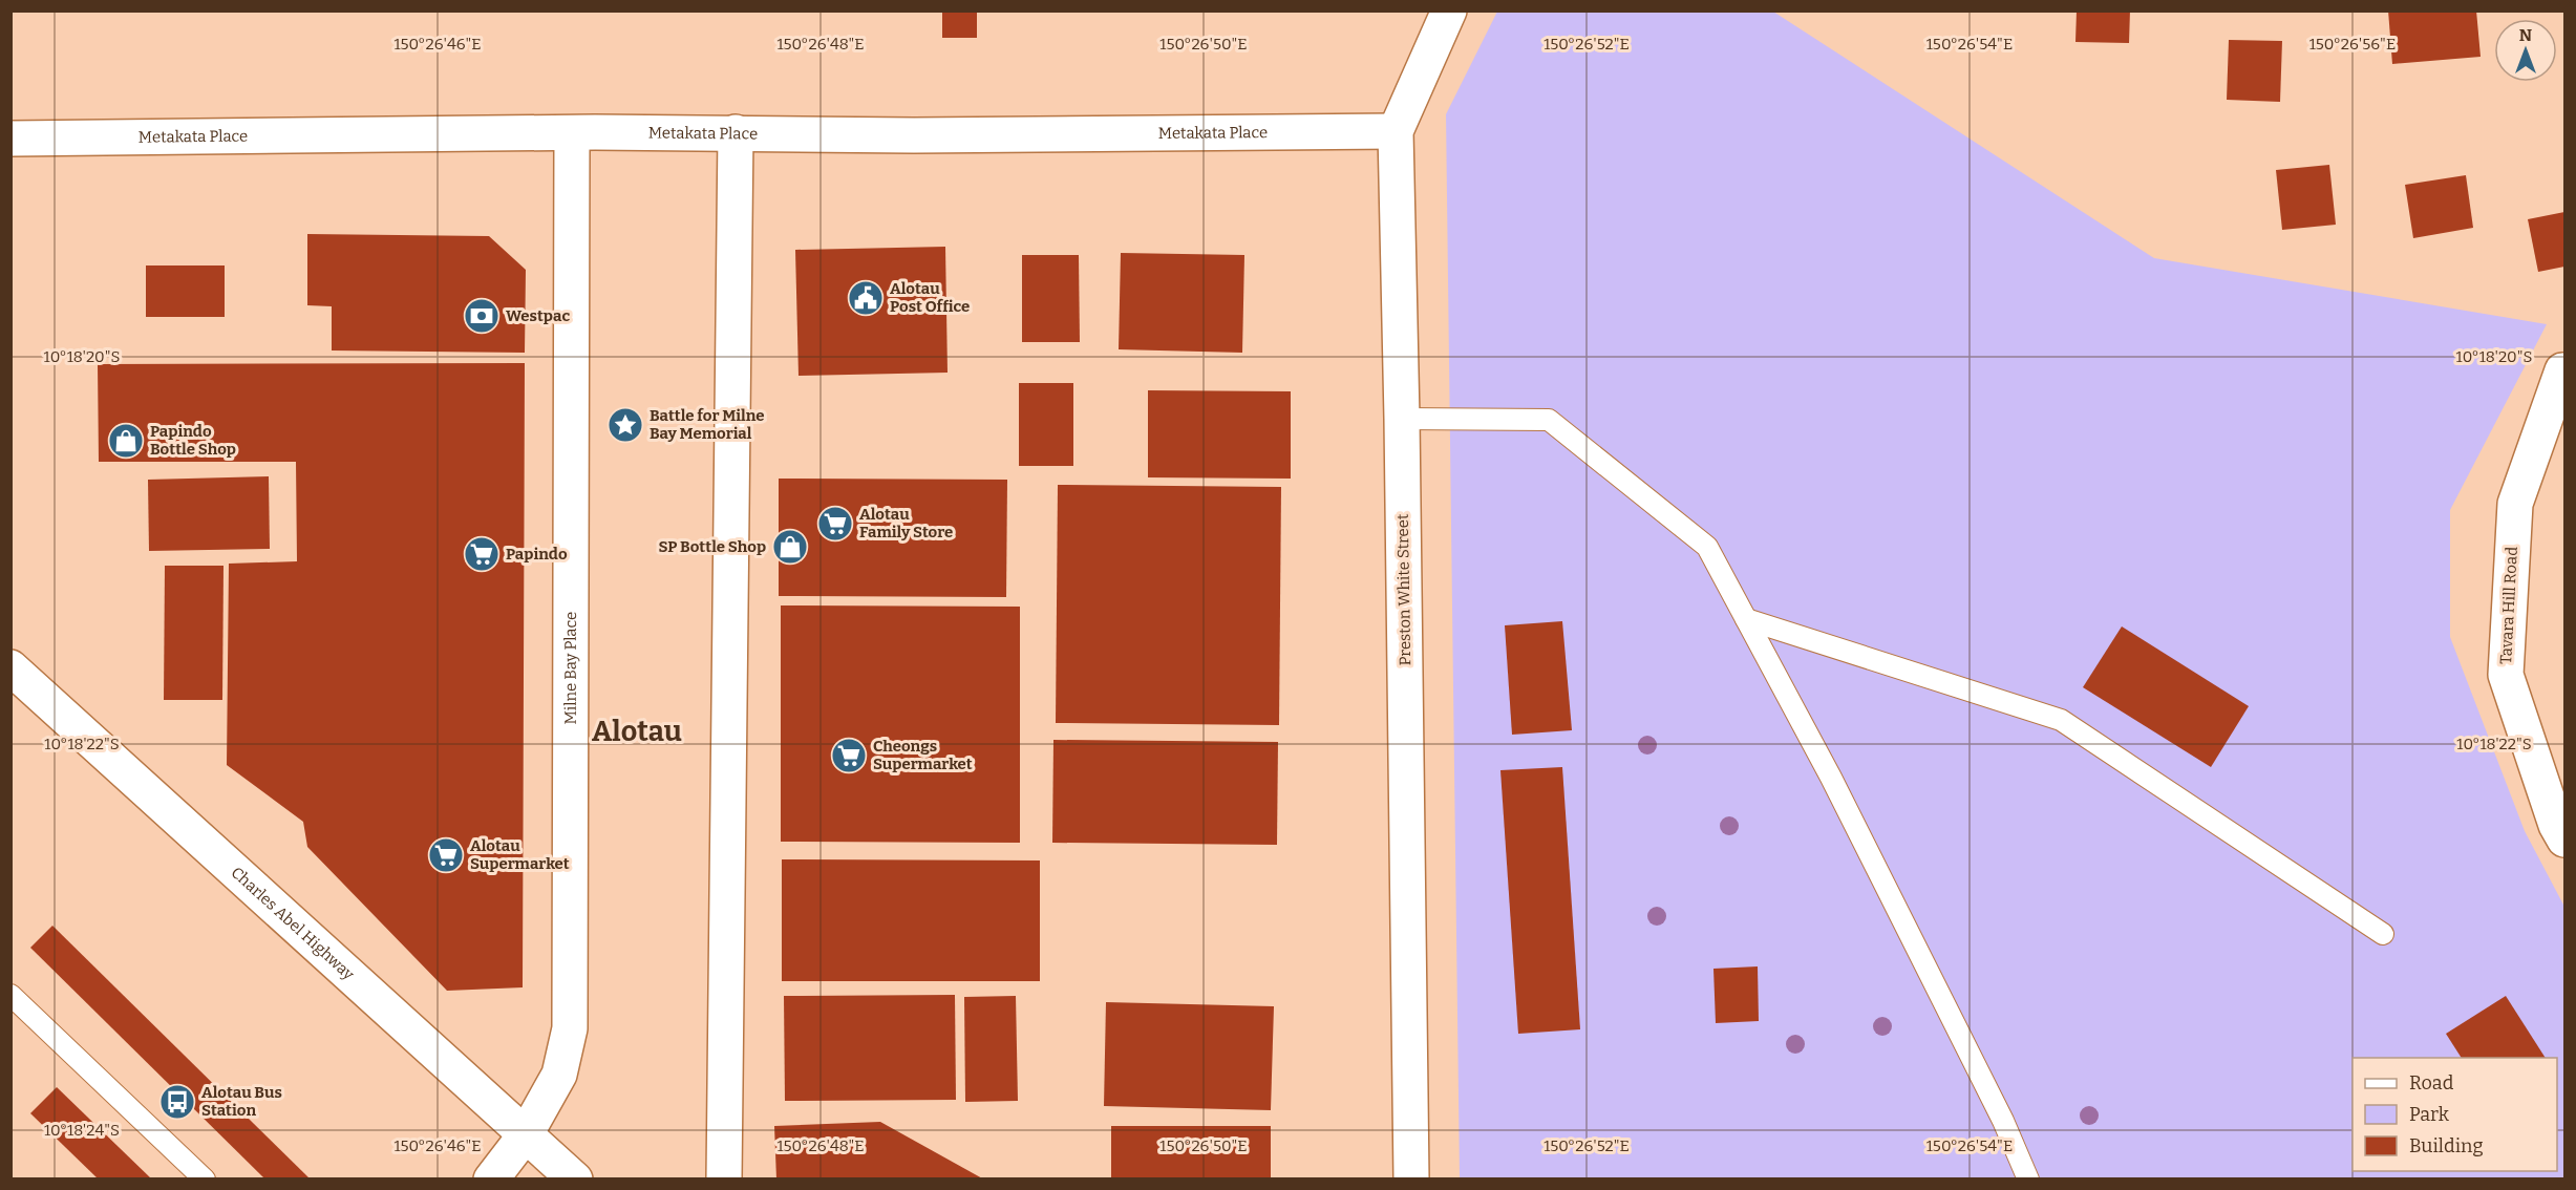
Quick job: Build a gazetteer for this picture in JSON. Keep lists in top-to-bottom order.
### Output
{
  "streets": {
    "street": [
      "Metakata Place",
      "Preston White Street",
      "Tavara Hill Road",
      "Milne Bay Place",
      "Charles Abel Highway"
    ]
  },
  "crossings": [
    ["Metakata Place", "Preston White Street"],
    ["Metakata Place", "Milne Bay Place"],
    ["Milne Bay Place", "Charles Abel Highway"]
  ],
  "districts": ["Alotau"],
  "places": {
    "public building": ["Alotau Post Office"],
    "bank": ["Westpac"],
    "place": ["Battle for Milne Bay Memorial"],
    "shop": ["Papindo Bottle Shop", "SP Bottle Shop"],
    "supermarket": [
      "Alotau Family Store",
      "Papindo",
      "Cheongs Supermarket",
      "Alotau Supermarket"
    ],
    "bus stop": ["Alotau Bus Station"]
  },
  "legend": ["Road", "Park", "Building"],
  "north": "top",
  "coordinates": [
    "150°26'46\"E",
    "150°26'48\"E",
    "150°26'50\"E",
    "150°26'52\"E",
    "150°26'54\"E",
    "150°26'56\"E",
    "10°18'20\"S",
    "10°18'22\"S",
    "10°18'24\"S"
  ]
}
